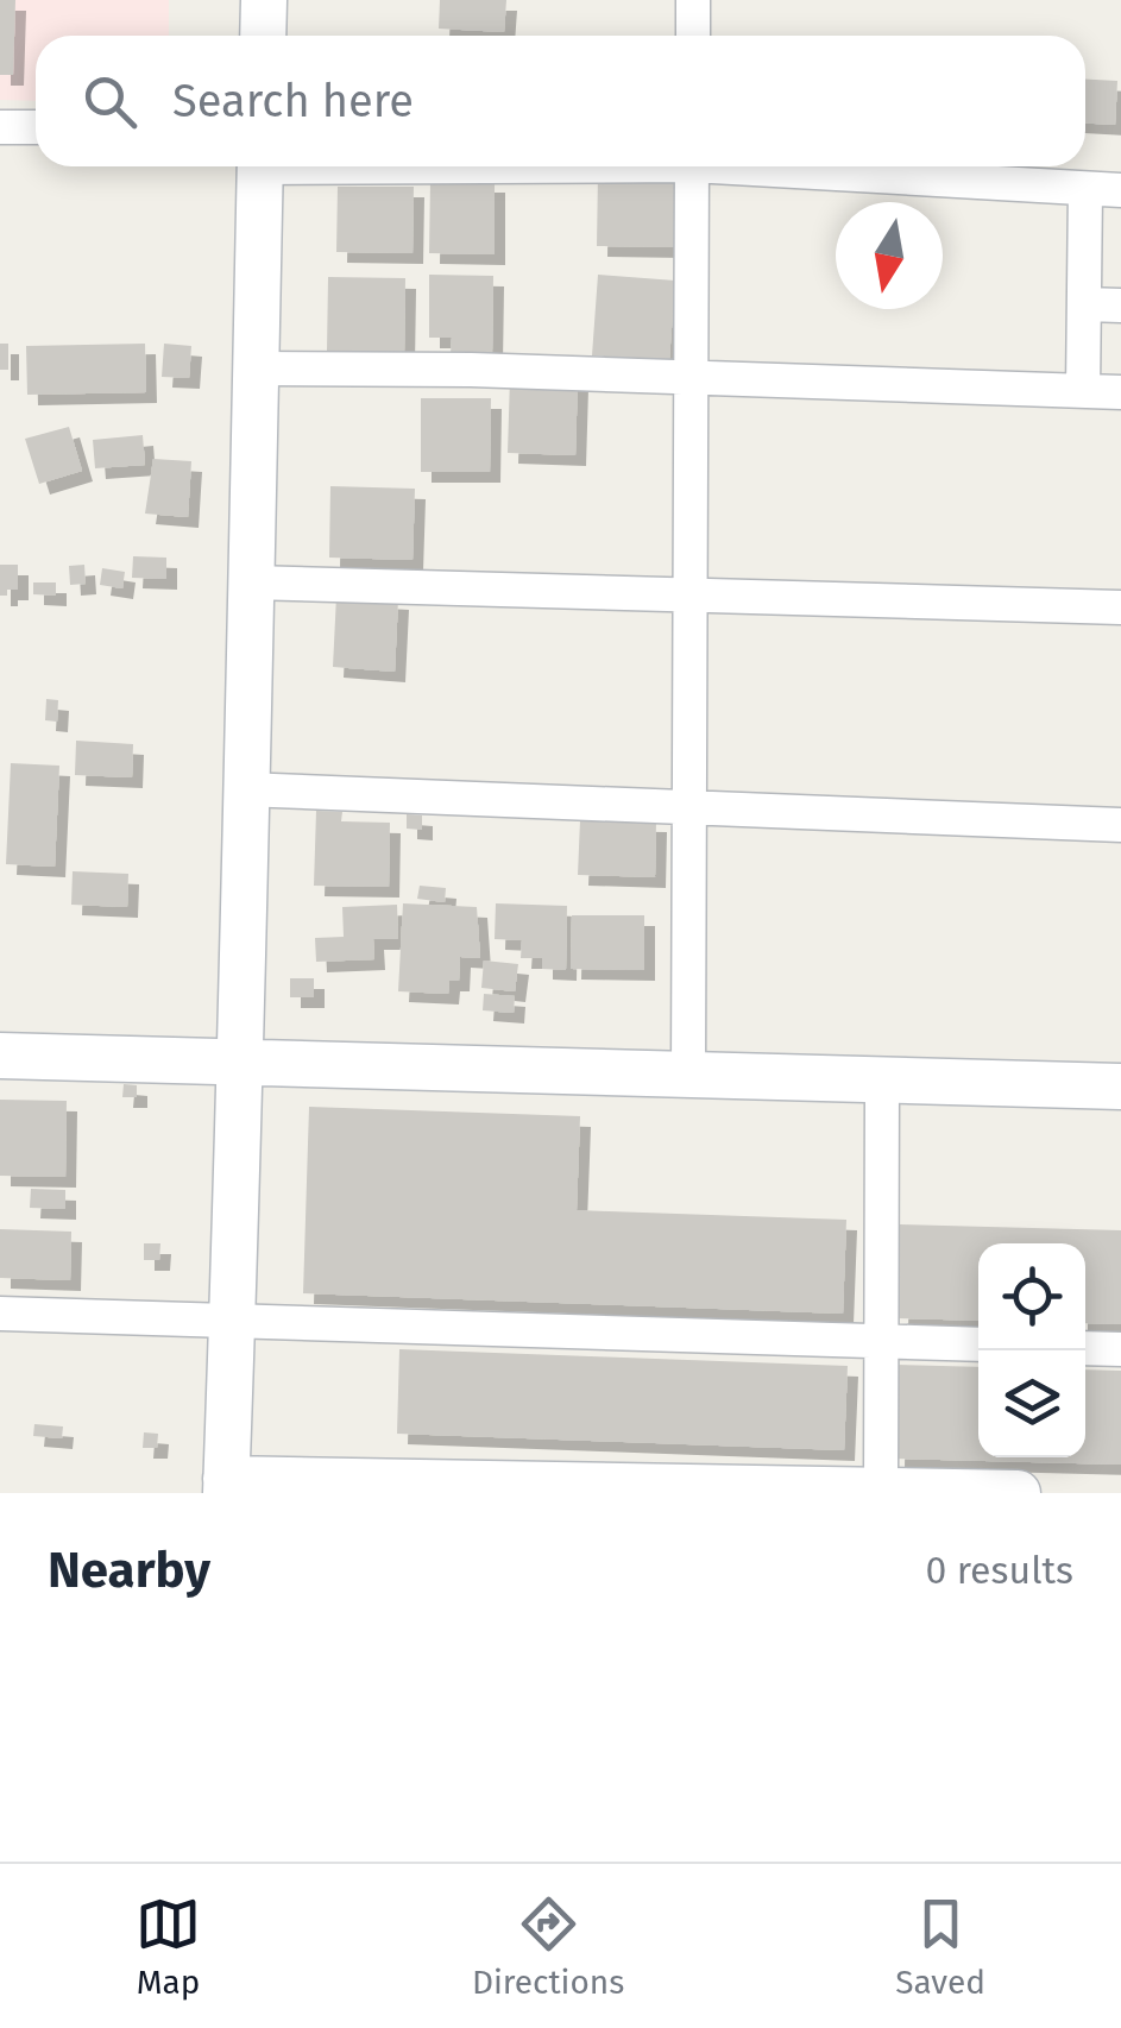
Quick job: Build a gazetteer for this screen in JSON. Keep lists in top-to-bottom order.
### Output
{
  "north": "bottom",
  "page": {
    "search": "Search here",
    "heading": ["Nearby", "0 results"],
    "nav": ["Map", "Directions", "Saved"]
  }
}
